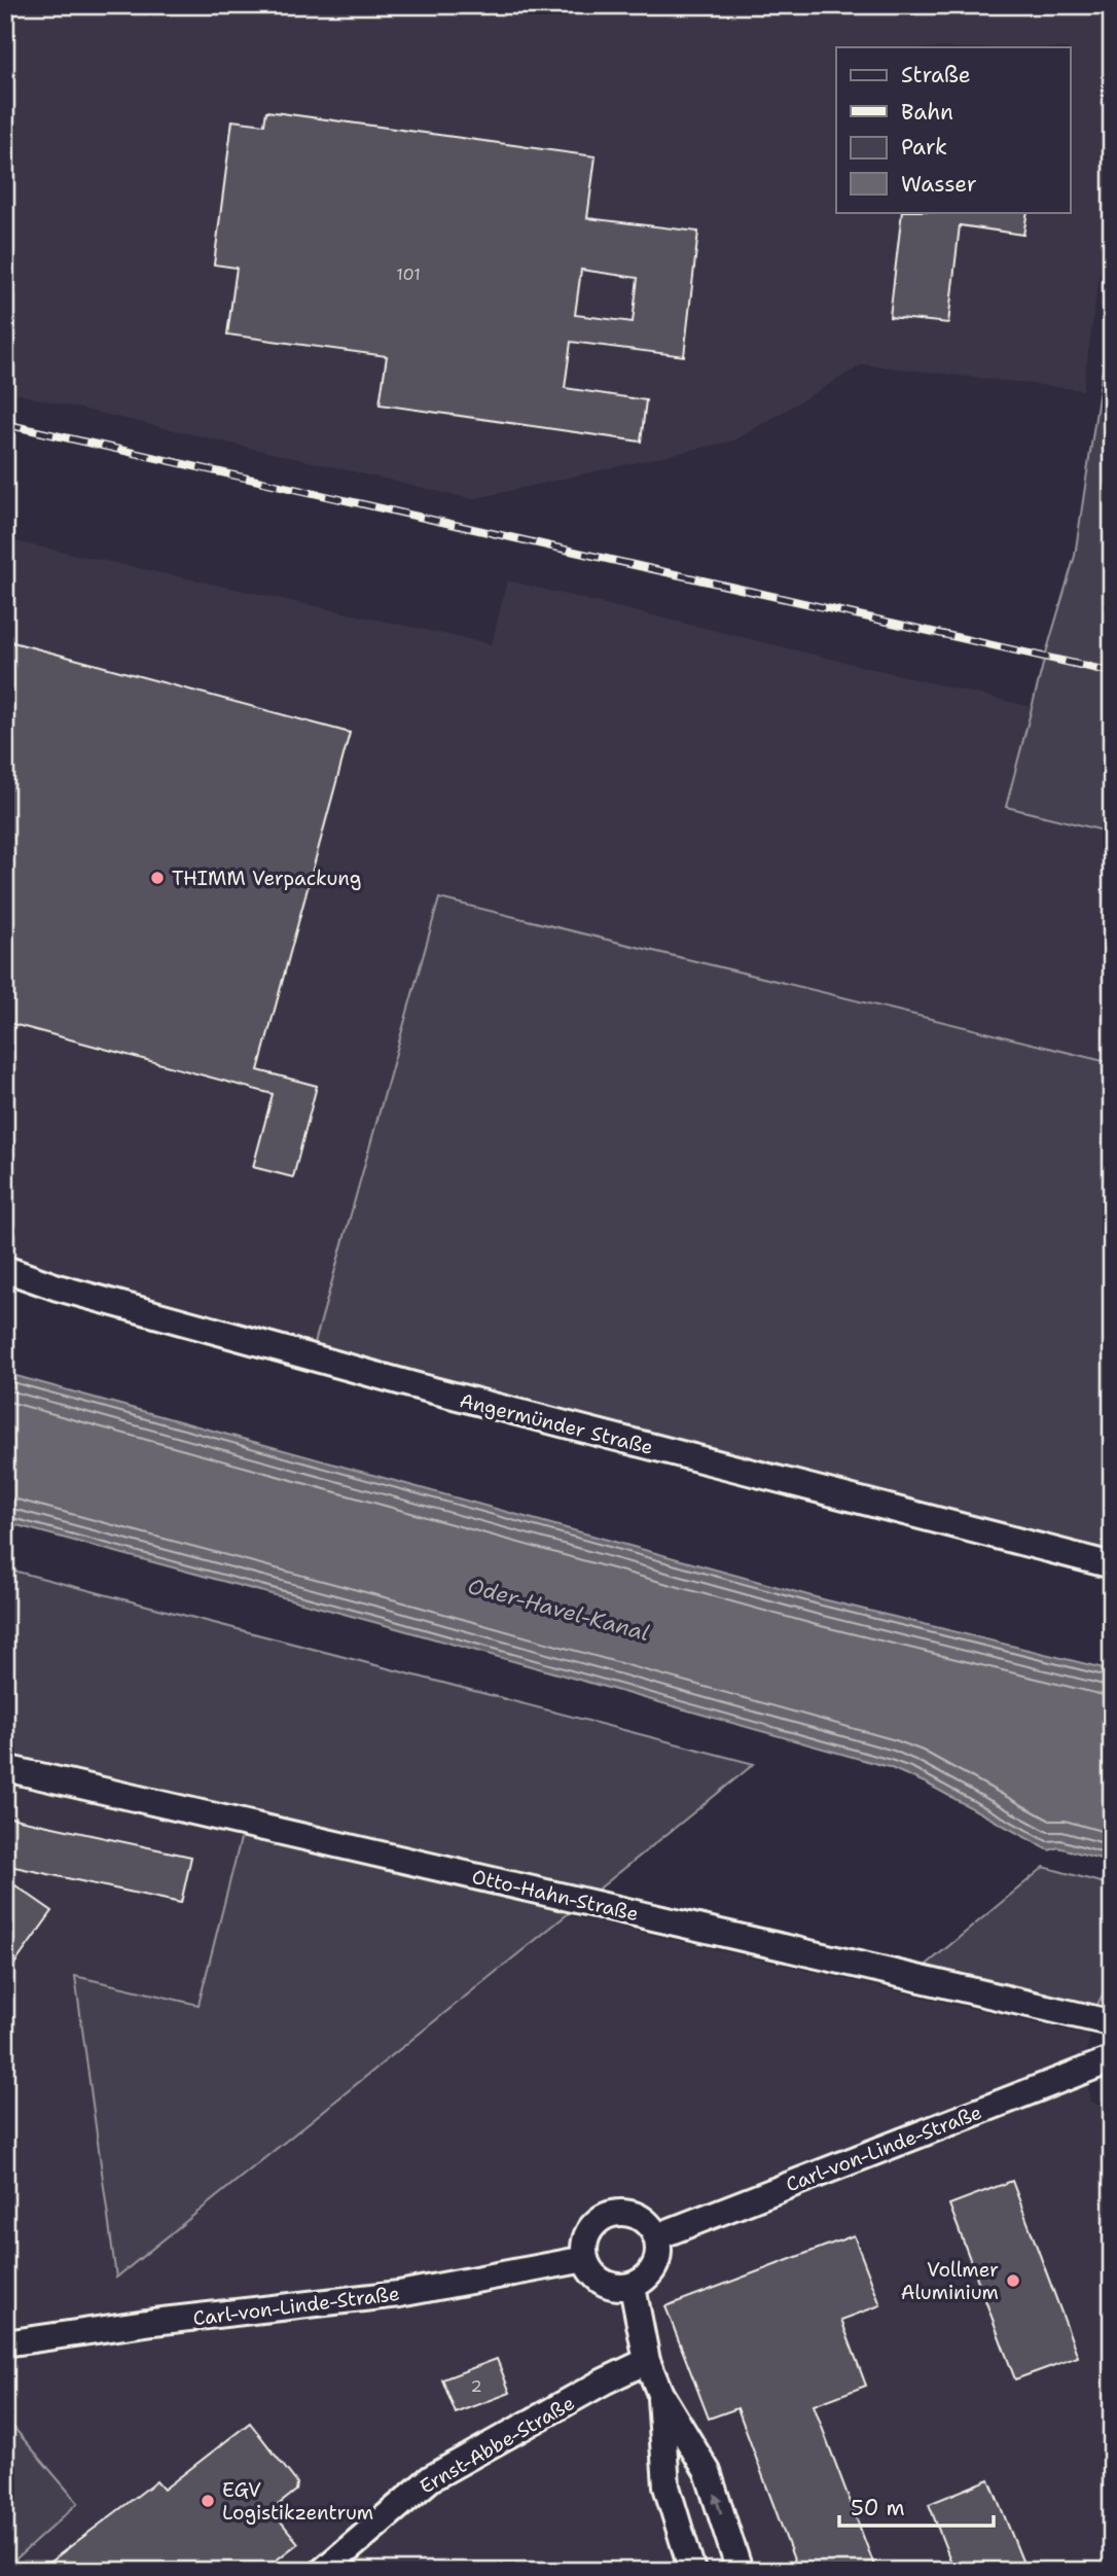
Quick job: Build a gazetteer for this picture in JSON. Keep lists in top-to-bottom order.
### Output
{
  "streets": {
    "street": [
      "Angermünder Straße",
      "Otto-Hahn-Straße",
      "Carl-von-Linde-Straße",
      "Ernst-Abbe-Straße"
    ]
  },
  "crossings": [
    ["Otto-Hahn-Straße", "Carl-von-Linde-Straße"]
  ],
  "water": ["Oder-Havel-Kanal"],
  "places": ["THIMM Verpackung", "Vollmer Aluminium", "EGV Logistikzentrum"],
  "house_numbers": ["101", "2"],
  "legend": [
    "Straße",
    "Bahn",
    "Park",
    "Wasser"
  ],
  "scale_bar": "50 m"
}
